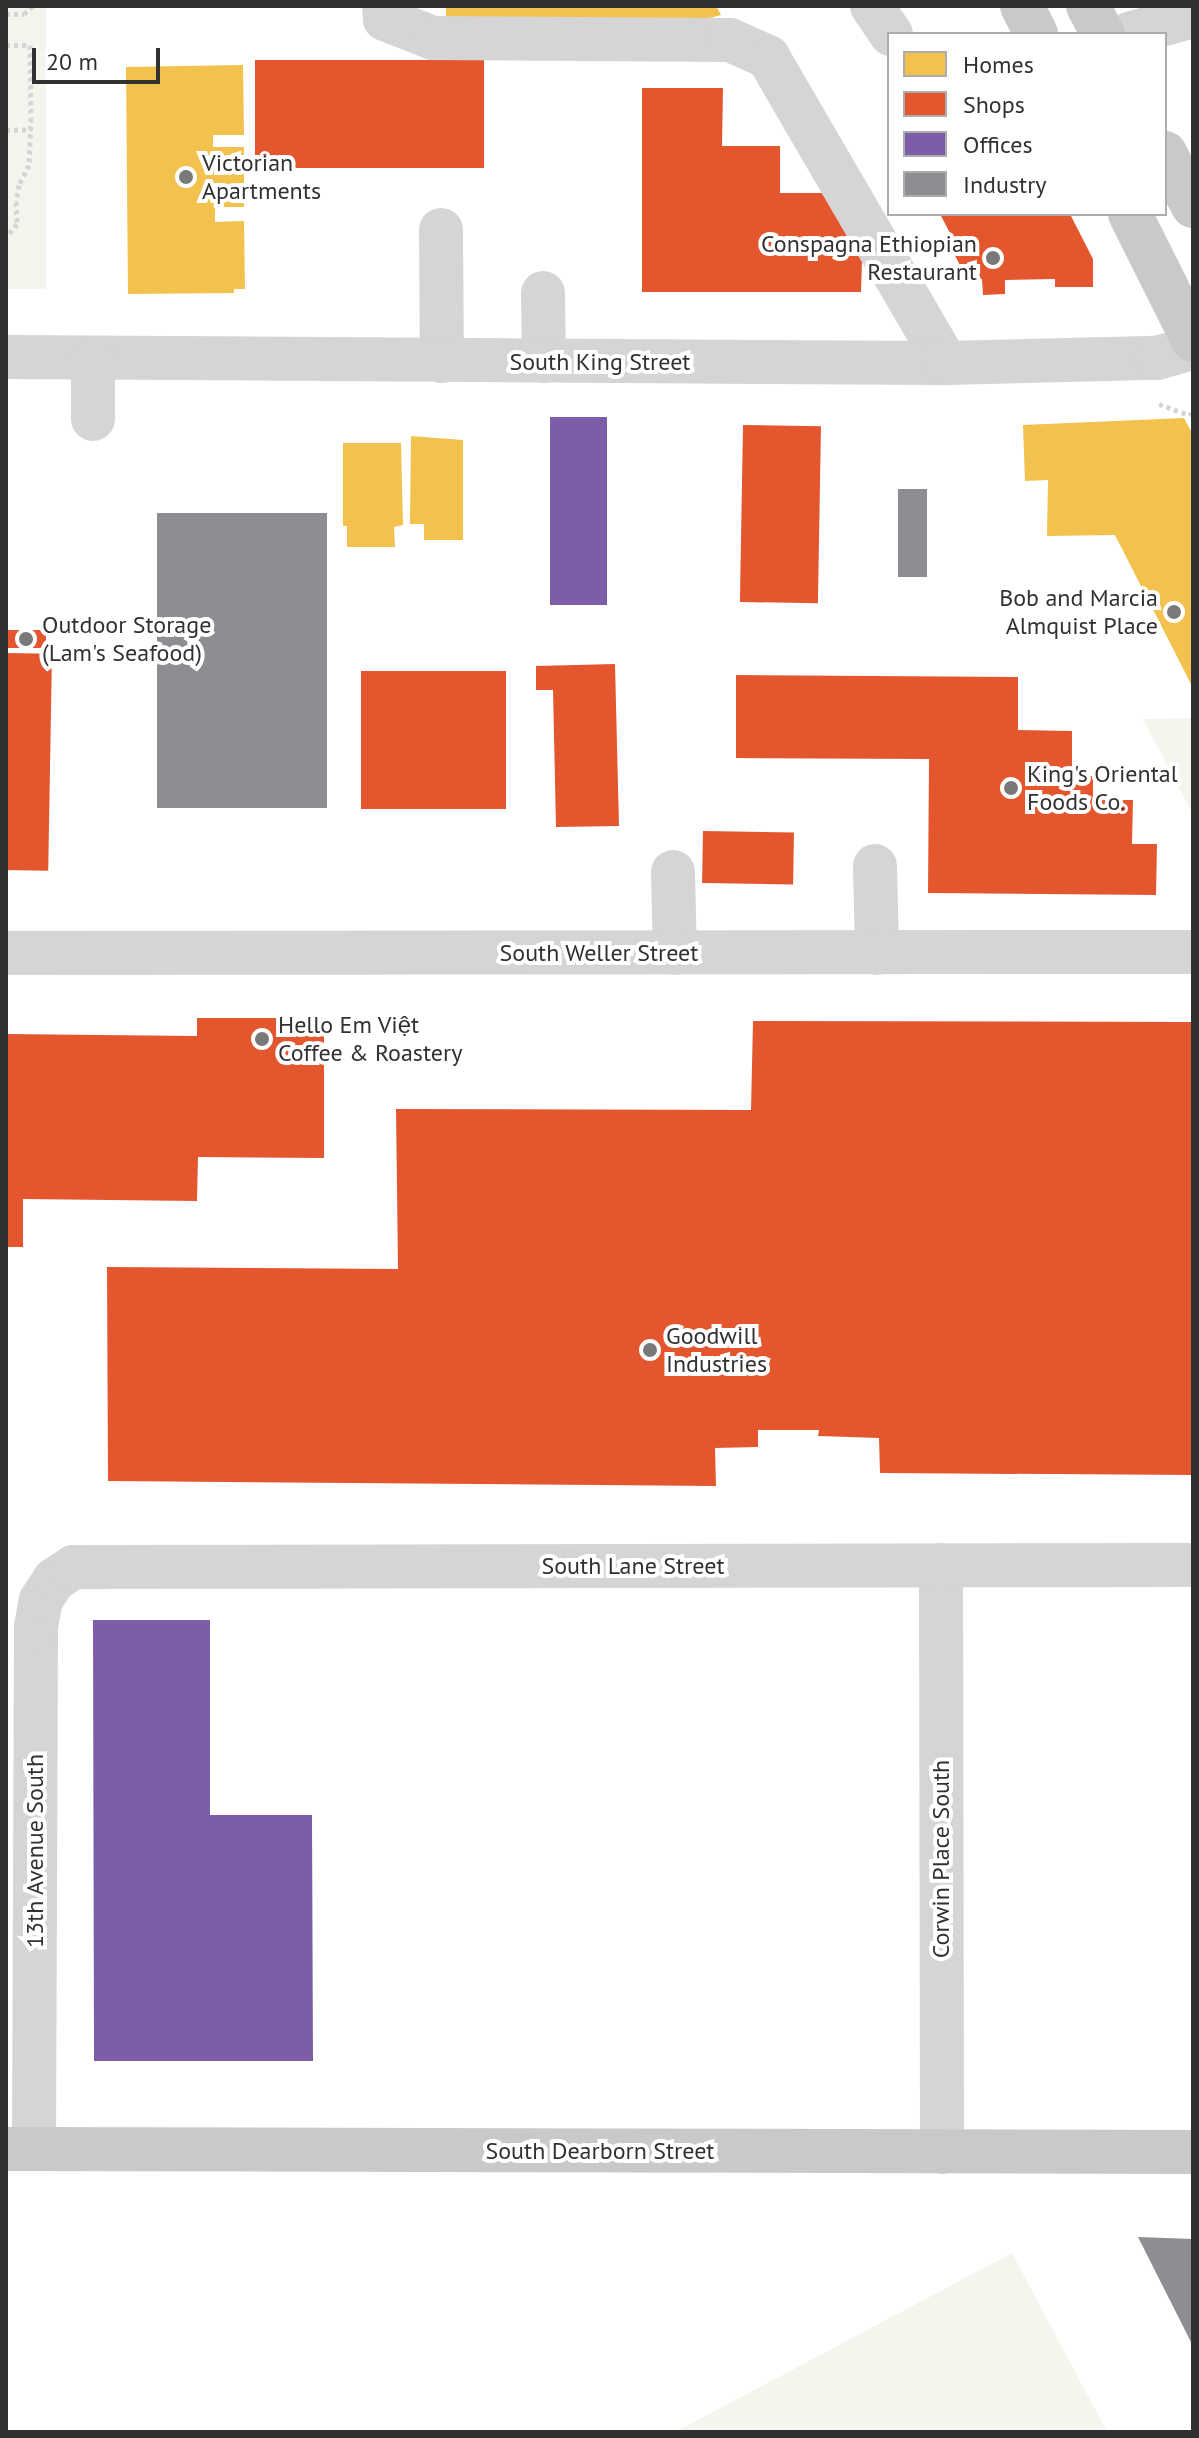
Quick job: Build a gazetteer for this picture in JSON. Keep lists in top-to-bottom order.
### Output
{
  "streets": {
    "main road": ["South Dearborn Street"],
    "street": [
      "South King Street",
      "South Weller Street",
      "South Lane Street",
      "13th Avenue South",
      "Corwin Place South"
    ]
  },
  "crossings": [
    ["South Lane Street", "13th Avenue South"],
    ["South Lane Street", "Corwin Place South"],
    ["13th Avenue South", "South Dearborn Street"],
    ["Corwin Place South", "South Dearborn Street"]
  ],
  "places": [
    "Victorian Apartments",
    "Conspagna Ethiopian Restaurant",
    "Bob and Marcia Almquist Place",
    "Outdoor Storage (Lam's Seafood)",
    "King's Oriental Foods Co.",
    "Hello Em Việt Coffee & Roastery",
    "Goodwill Industries"
  ],
  "legend": [
    "Homes",
    "Shops",
    "Offices",
    "Industry"
  ],
  "scale_bar": "20 m"
}
